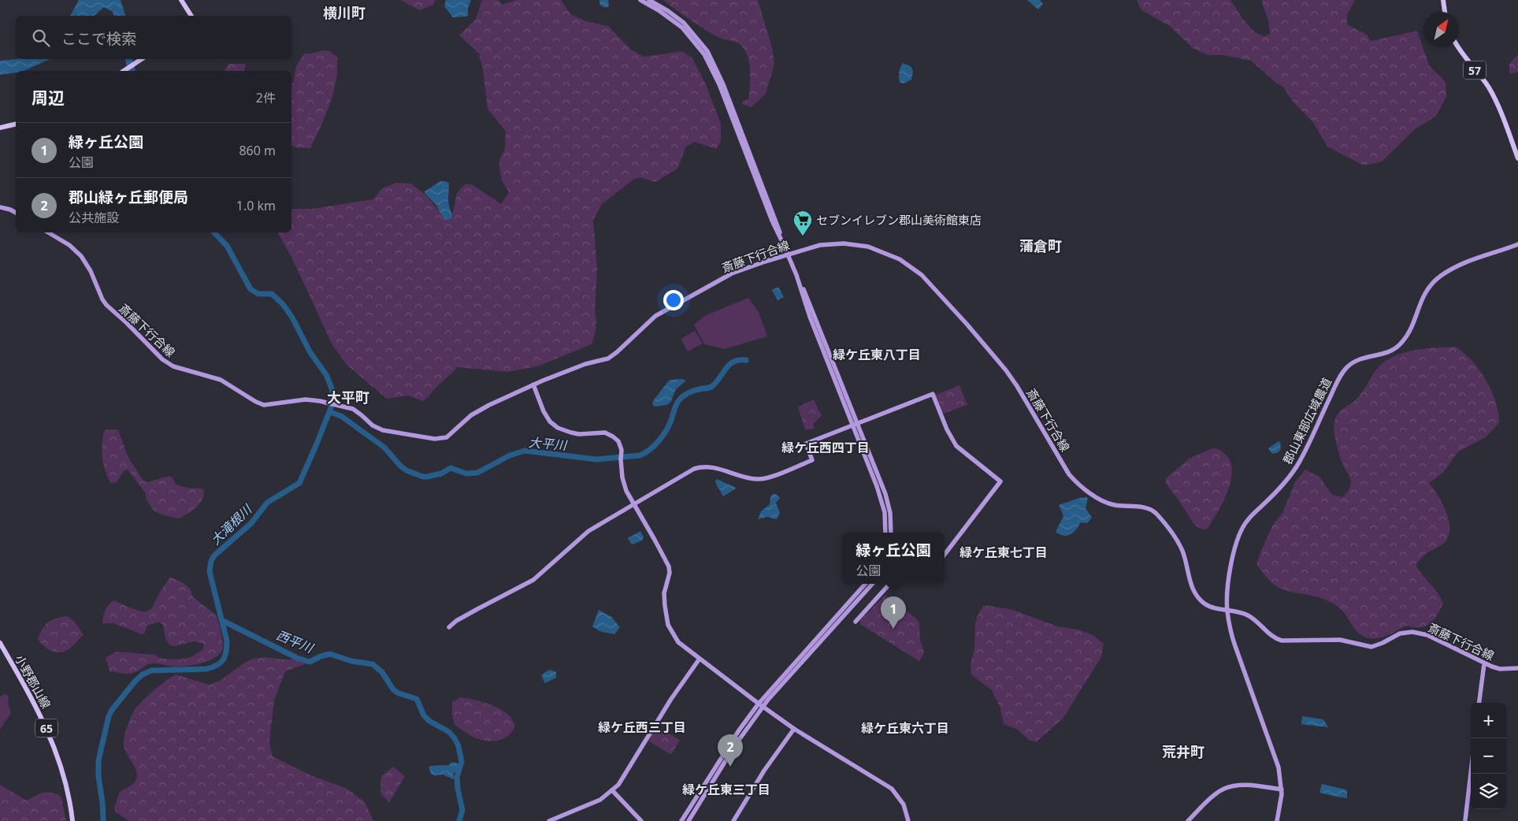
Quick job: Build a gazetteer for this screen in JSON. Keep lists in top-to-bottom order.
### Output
{
  "streets": {
    "main road": ["57", "小野郡山線", "65"],
    "street": ["斎藤下行合線", "郡山東部広域農道"]
  },
  "crossings": [
    ["斎藤下行合線", "郡山東部広域農道"]
  ],
  "districts": [
    "横川町",
    "蒲倉町",
    "緑ケ丘東八丁目",
    "大平町",
    "緑ケ丘西四丁目",
    "緑ケ丘東七丁目",
    "緑ケ丘西三丁目",
    "緑ケ丘東六丁目",
    "荒井町",
    "緑ケ丘東三丁目"
  ],
  "water": ["大平川", "大滝根川", "西平川"],
  "places": {
    "supermarket": ["セブンイレブン郡山美術館東店"]
  },
  "north": "top right",
  "page": {
    "search": "ここで検索",
    "heading": ["周辺", "2件"],
    "list": [
      {
        "mark": "1",
        "name": "緑ヶ丘公園",
        "note": "公園",
        "value": "860 m"
      },
      {
        "mark": "2",
        "name": "郡山緑ヶ丘郵便局",
        "note": "公共施設",
        "value": "1.0 km"
      }
    ],
    "popup": ["緑ヶ丘公園", "公園"],
    "pins": ["1", "2"],
    "map_buttons": ["+", "−"]
  }
}
